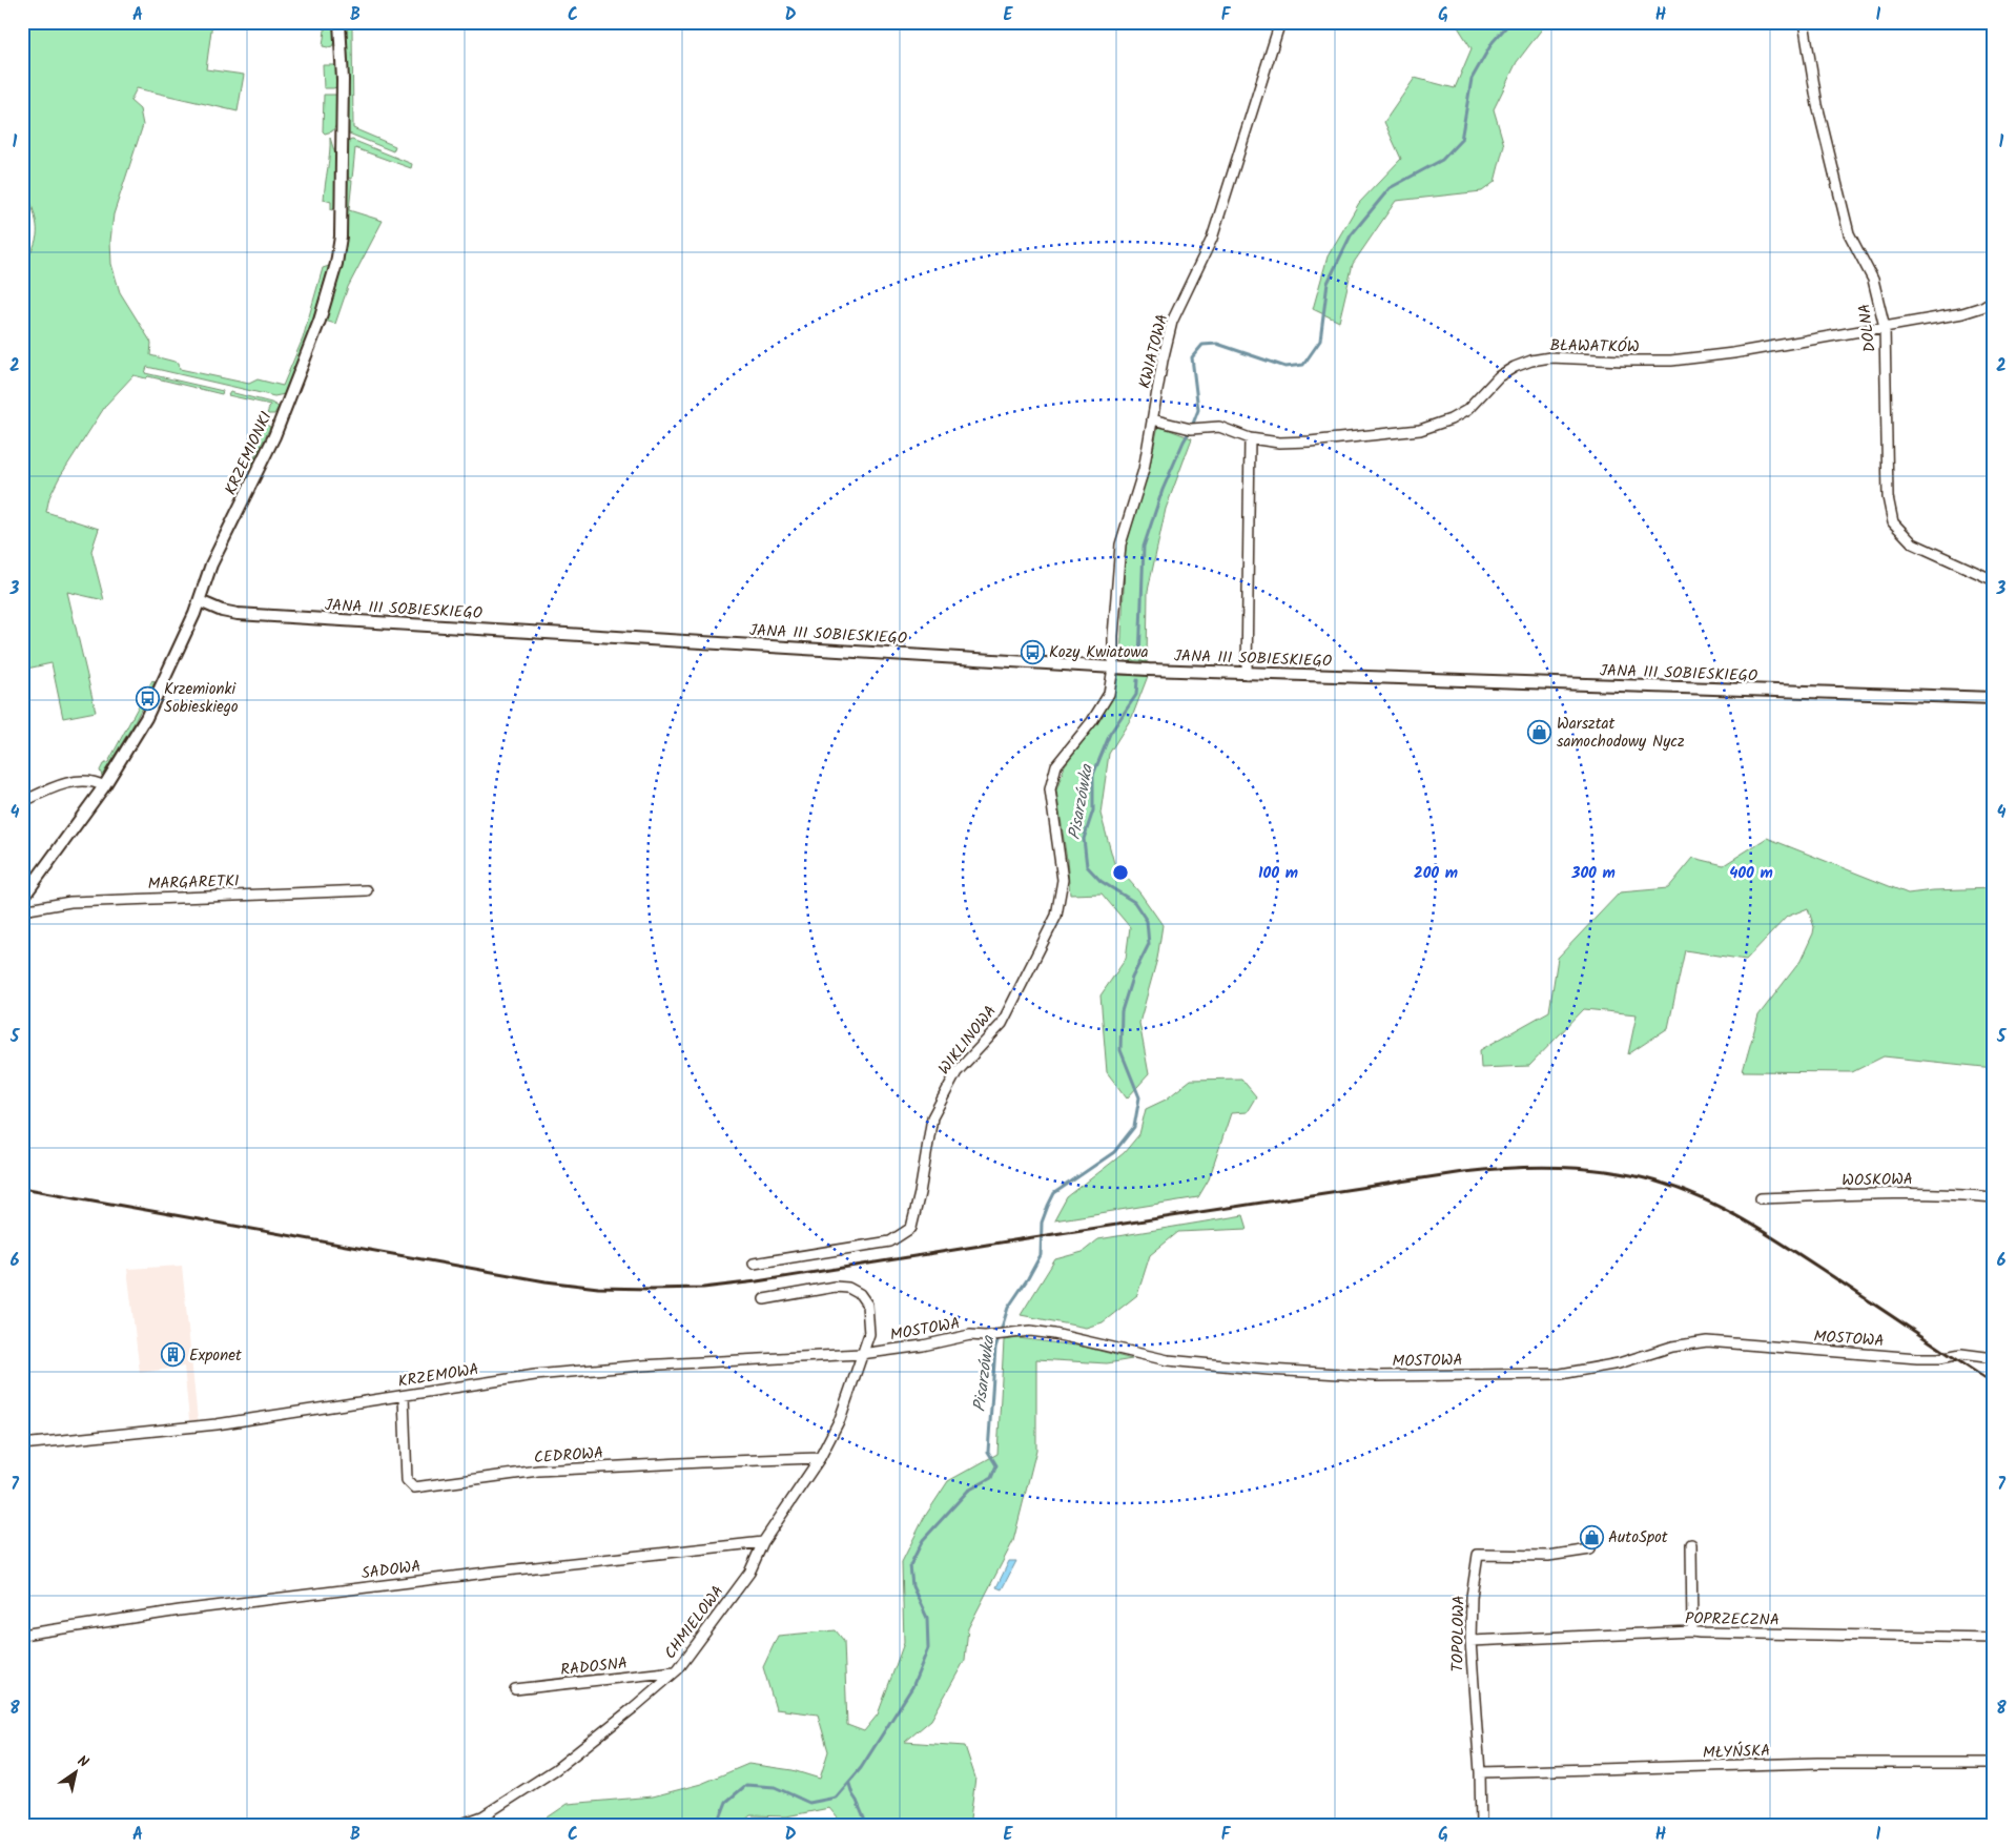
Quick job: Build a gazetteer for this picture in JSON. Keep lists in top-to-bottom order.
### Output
{
  "streets": {
    "street": [
      "DOLNA",
      "BŁAWATKÓW",
      "KWIATOWA",
      "KRZEMIONKI",
      "JANA III SOBIESKIEGO",
      "MARGARETKI",
      "WIKLINOWA",
      "WOSKOWA",
      "MOSTOWA",
      "KRZEMOWA",
      "CEDROWA",
      "SADOWA",
      "POPRZECZNA",
      "CHMIELOWA",
      "TOPOLOWA",
      "RADOSNA",
      "MŁYŃSKA"
    ]
  },
  "crossings": [
    ["DOLNA", "BŁAWATKÓW"],
    ["BŁAWATKÓW", "KWIATOWA"],
    ["KWIATOWA", "JANA III SOBIESKIEGO"],
    ["KWIATOWA", "WIKLINOWA"],
    ["KRZEMIONKI", "JANA III SOBIESKIEGO"],
    ["JANA III SOBIESKIEGO", "WIKLINOWA"],
    ["MOSTOWA", "KRZEMOWA"],
    ["MOSTOWA", "CHMIELOWA"],
    ["KRZEMOWA", "CEDROWA"],
    ["KRZEMOWA", "CHMIELOWA"],
    ["CEDROWA", "CHMIELOWA"],
    ["SADOWA", "CHMIELOWA"],
    ["POPRZECZNA", "TOPOLOWA"],
    ["CHMIELOWA", "RADOSNA"],
    ["TOPOLOWA", "MŁYŃSKA"]
  ],
  "water": ["Pisarzówka"],
  "places": {
    "bus stop": ["Kozy Kwiatowa", "Krzemionki Sobieskiego"],
    "shop": ["Warsztat samochodowy Nycz", "AutoSpot"],
    "building": ["Exponet"]
  },
  "north": "top right",
  "grid": {
    "columns": [
      "A",
      "B",
      "C",
      "D",
      "E",
      "F",
      "G",
      "H",
      "I"
    ],
    "rows": [
      "1",
      "2",
      "3",
      "4",
      "5",
      "6",
      "7",
      "8"
    ]
  },
  "rings": [
    "100 m",
    "200 m",
    "300 m",
    "400 m"
  ]
}
